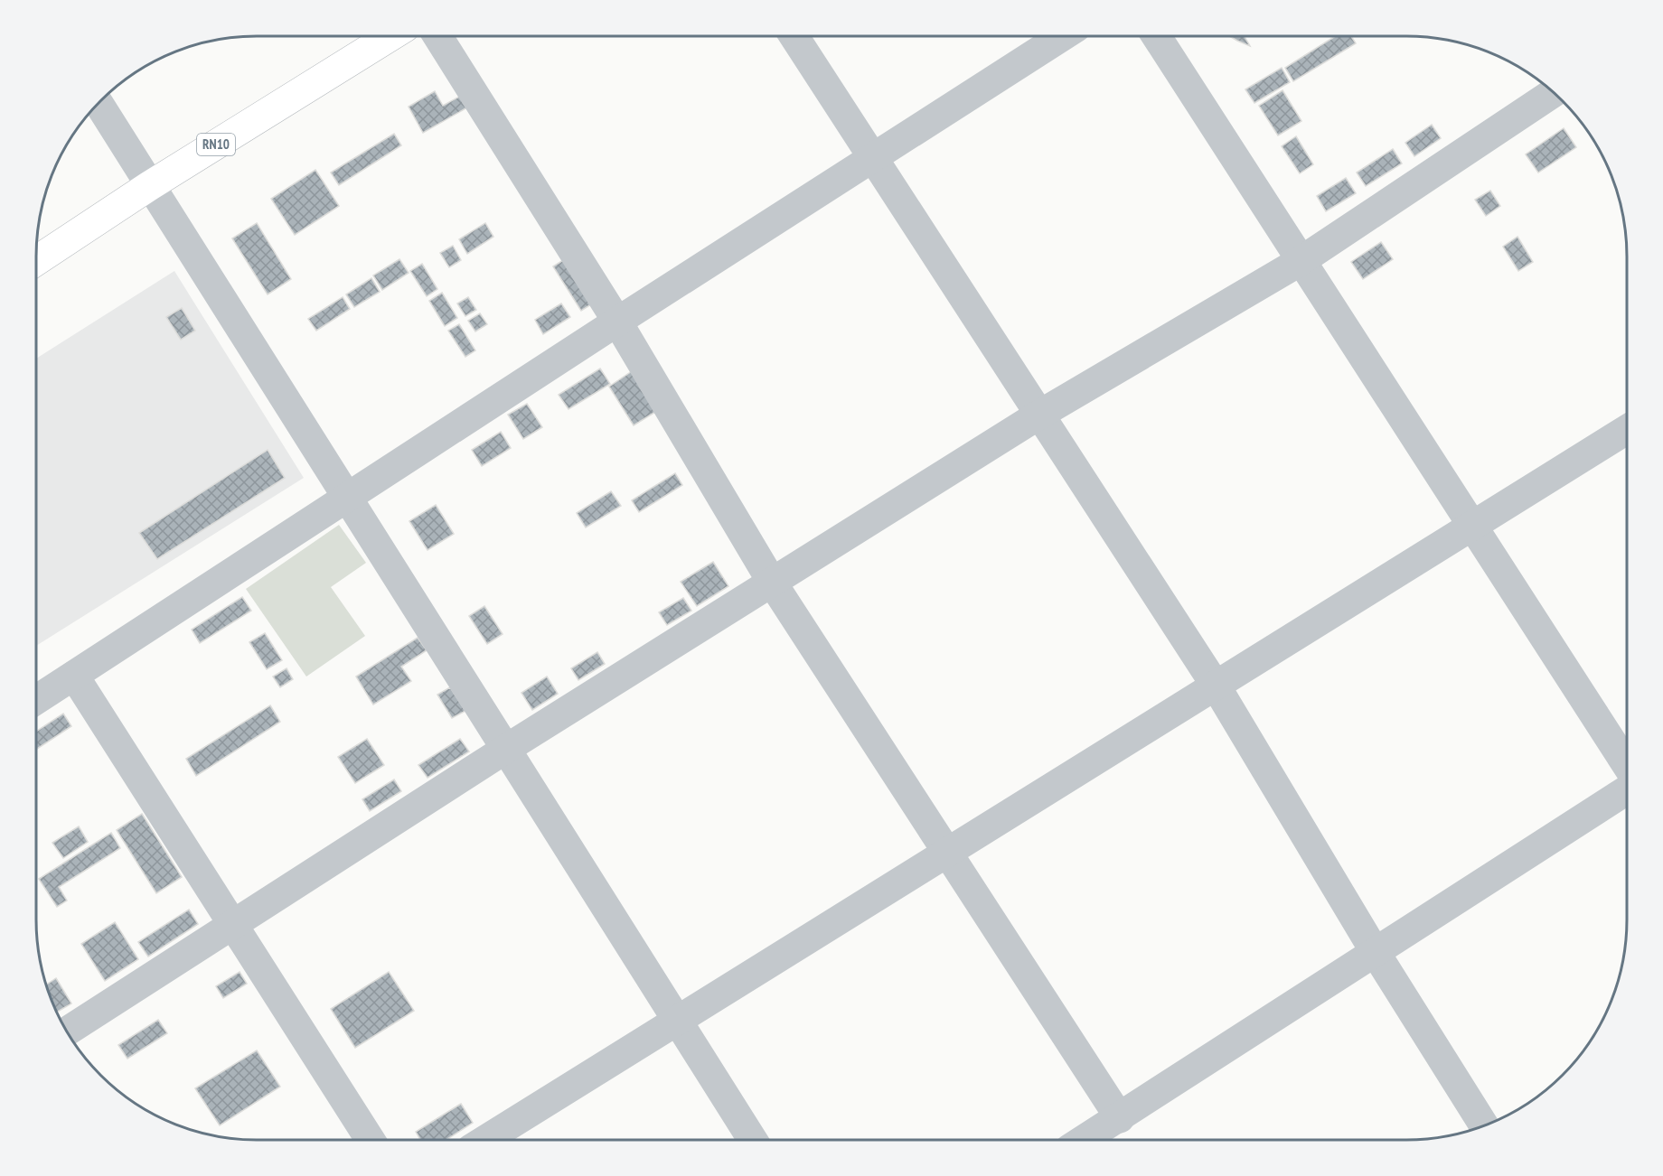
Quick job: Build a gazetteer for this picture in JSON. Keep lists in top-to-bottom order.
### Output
{
  "streets": {
    "highway": ["RN10"]
  }
}
